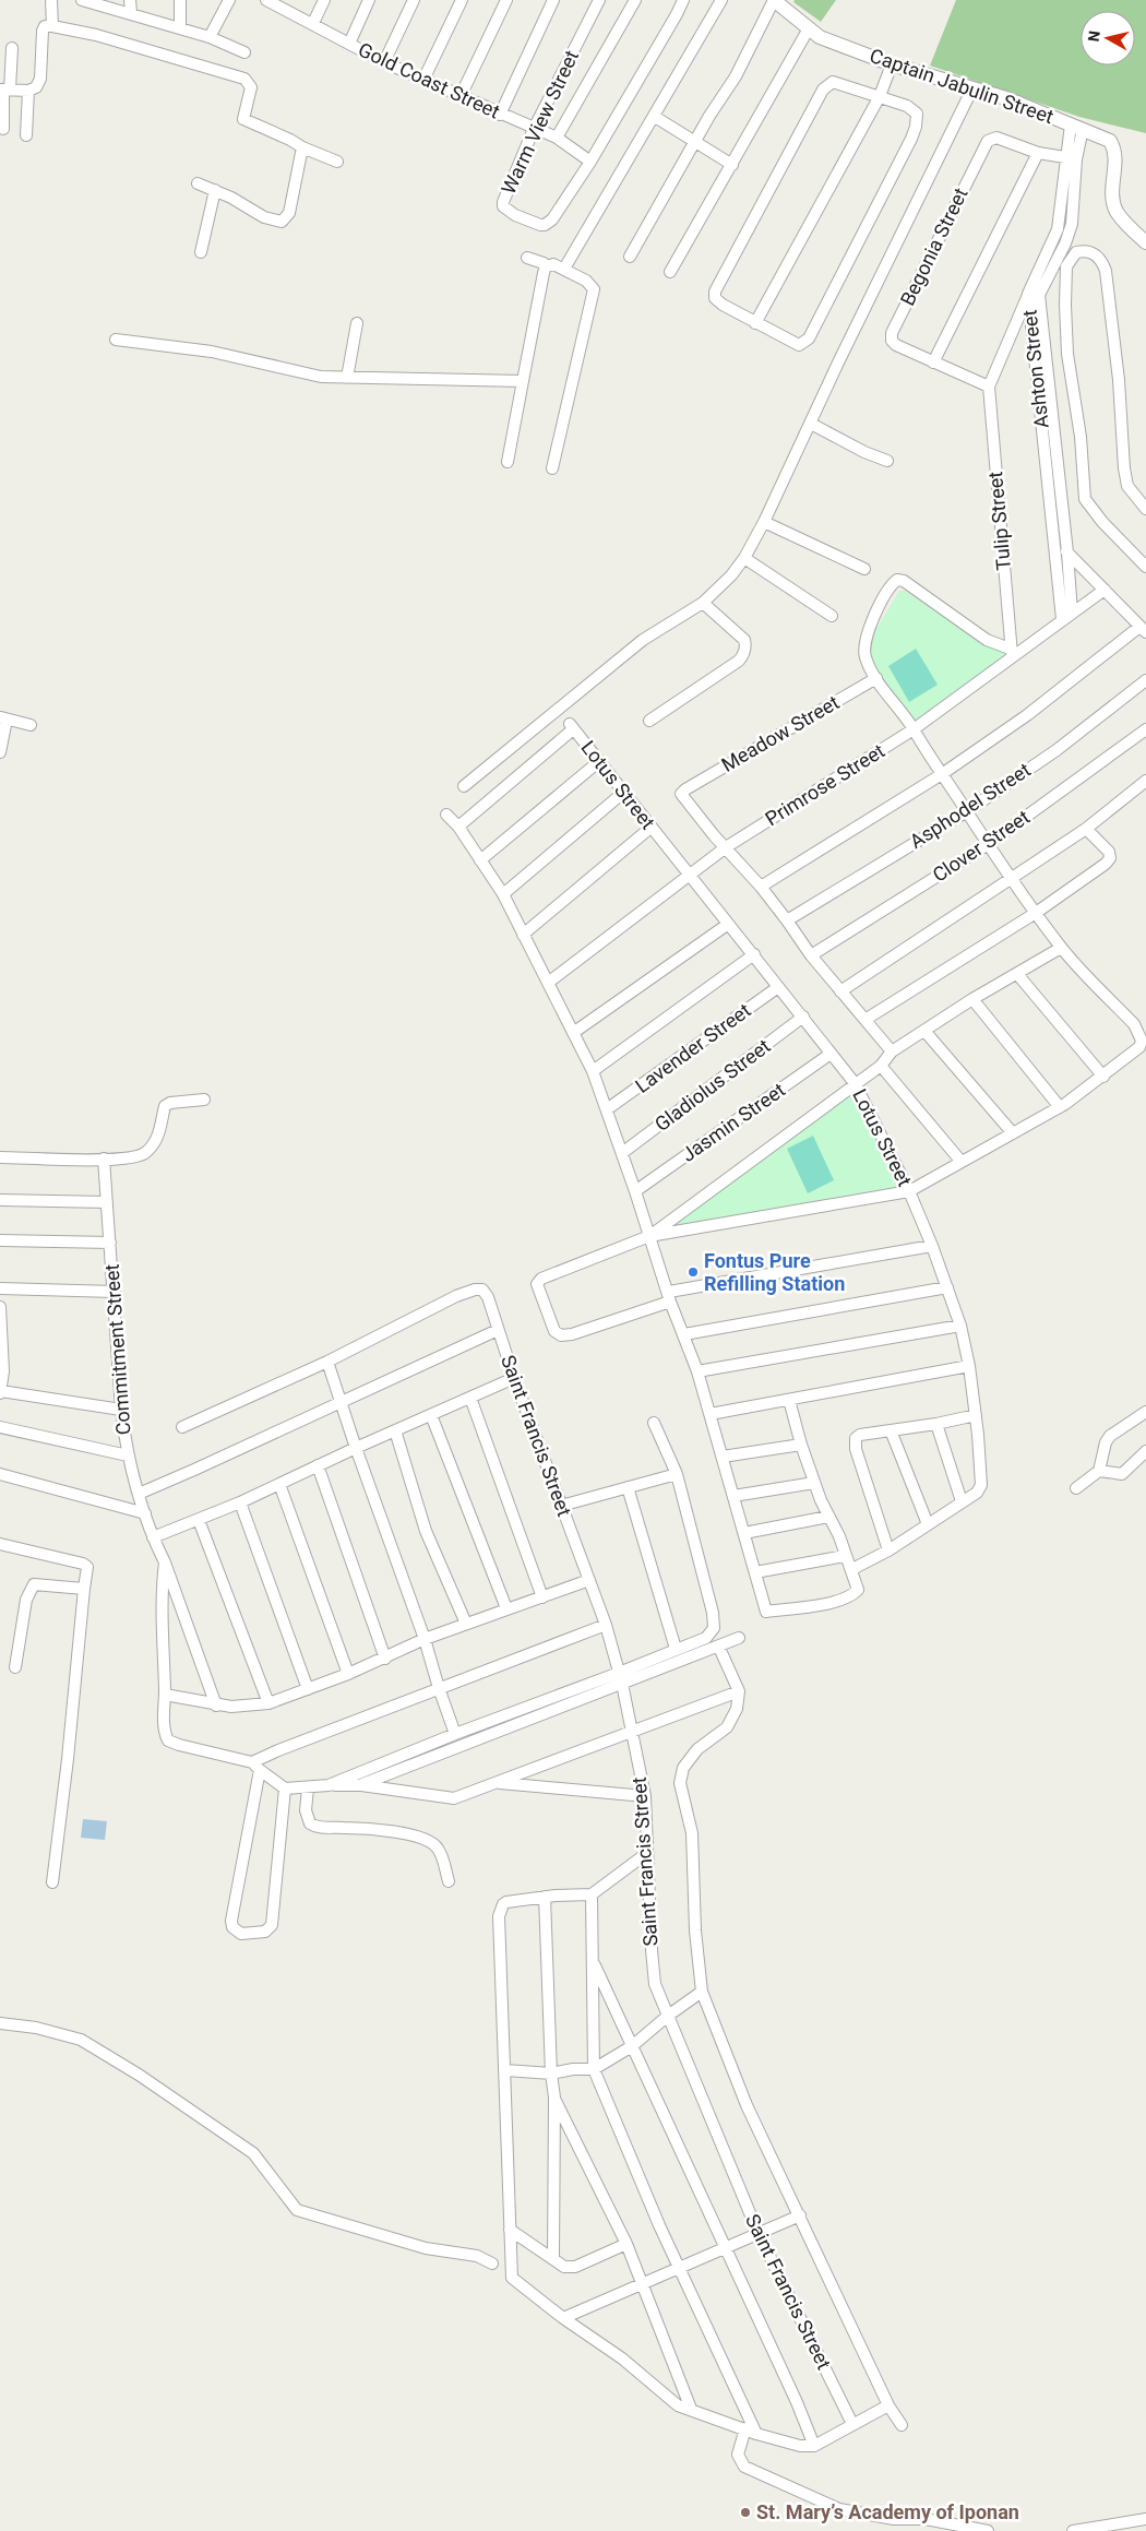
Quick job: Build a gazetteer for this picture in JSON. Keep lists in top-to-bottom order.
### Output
{
  "streets": {
    "street": [
      "Gold Coast Street",
      "Captain Jabulin Street",
      "Warm View Street",
      "Begonia Street",
      "Ashton Street",
      "Tulip Street",
      "Meadow Street",
      "Lotus Street",
      "Primrose Street",
      "Asphodel Street",
      "Clover Street",
      "Lavender Street",
      "Gladiolus Street",
      "Jasmin Street",
      "Commitment Street",
      "Saint Francis Street"
    ]
  },
  "crossings": [
    ["Gold Coast Street", "Warm View Street"],
    ["Captain Jabulin Street", "Ashton Street"],
    ["Begonia Street", "Ashton Street"],
    ["Begonia Street", "Tulip Street"],
    ["Ashton Street", "Primrose Street"],
    ["Tulip Street", "Primrose Street"],
    ["Meadow Street", "Primrose Street"],
    ["Lotus Street", "Primrose Street"],
    ["Lotus Street", "Lavender Street"],
    ["Lotus Street", "Gladiolus Street"],
    ["Lotus Street", "Jasmin Street"]
  ],
  "places": ["Fontus Pure Refilling Station", "St. Mary’s Academy of Iponan"],
  "north": "left"
}
